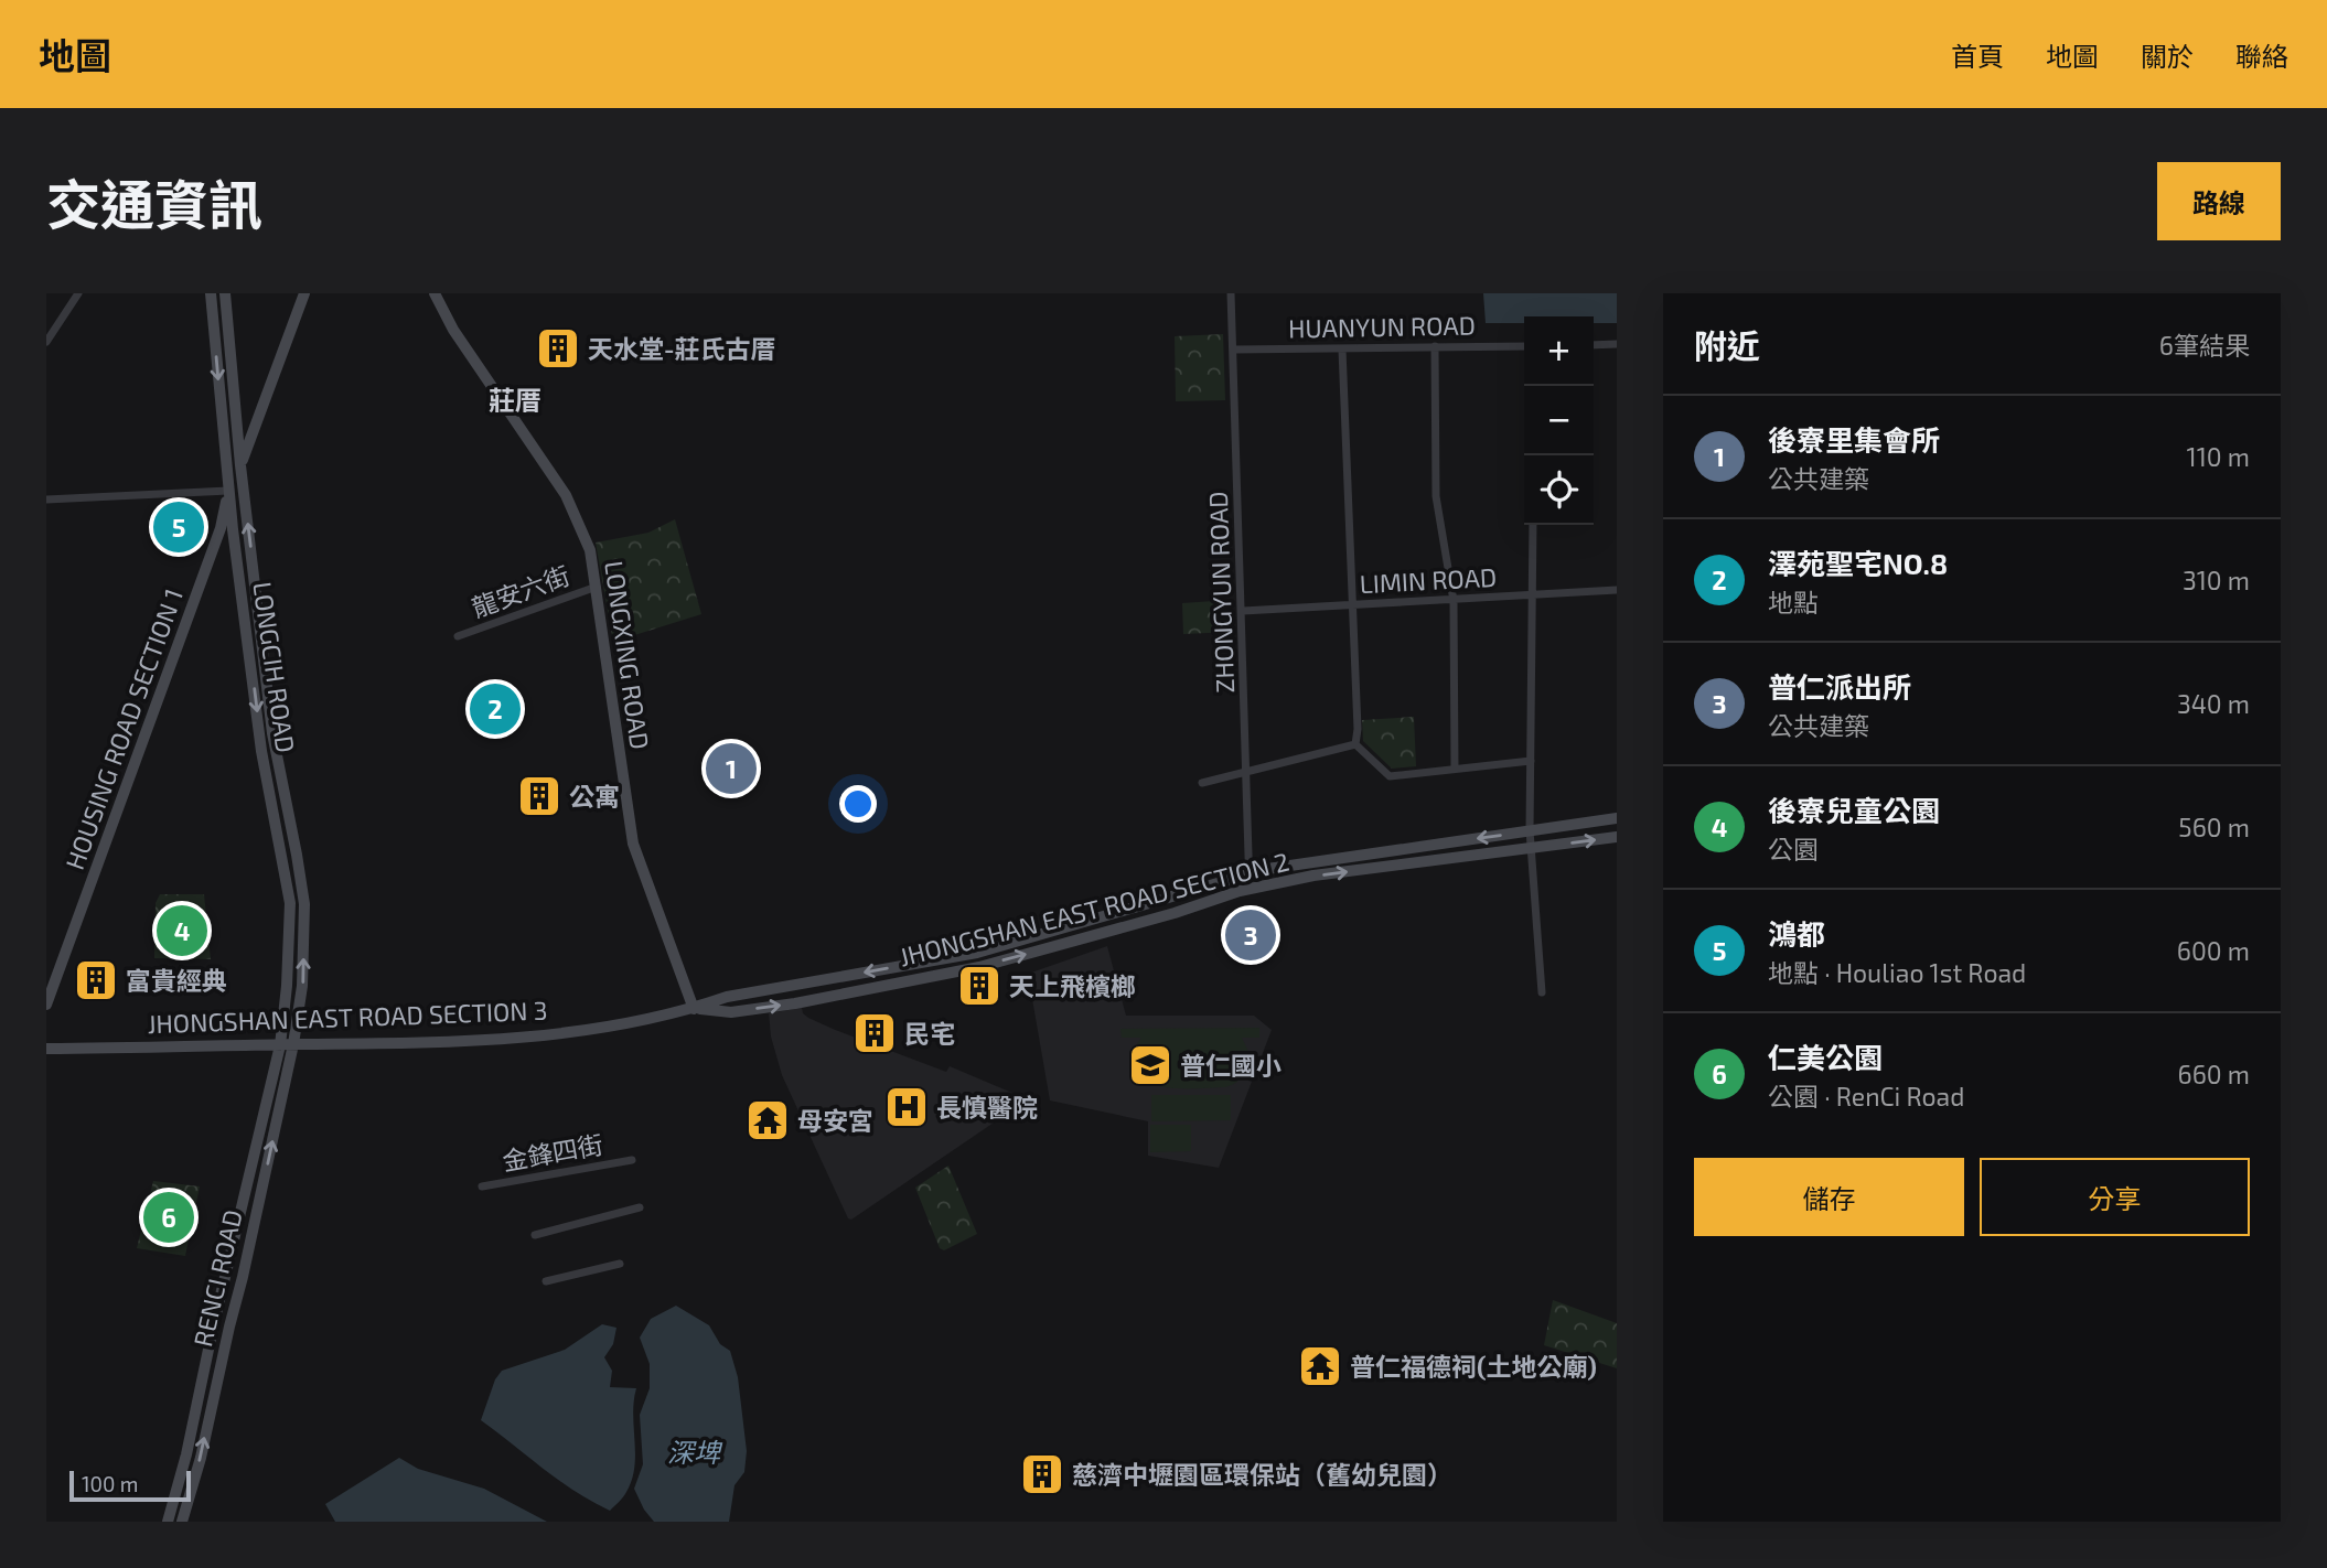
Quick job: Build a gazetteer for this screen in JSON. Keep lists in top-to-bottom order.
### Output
{
  "streets": {
    "street": [
      "HUANYUN ROAD",
      "LIMIN ROAD",
      "龍安六街",
      "ZHONGYUN ROAD",
      "LONGXING ROAD",
      "LONGCIH ROAD",
      "HOUSING ROAD SECTION 1",
      "JHONGSHAN EAST ROAD SECTION 2",
      "JHONGSHAN EAST ROAD SECTION 3",
      "金鋒四街",
      "RENCI ROAD"
    ]
  },
  "crossings": [
    ["HUANYUN ROAD", "ZHONGYUN ROAD"],
    ["LIMIN ROAD", "ZHONGYUN ROAD"],
    ["龍安六街", "LONGXING ROAD"],
    ["ZHONGYUN ROAD", "JHONGSHAN EAST ROAD SECTION 2"],
    ["LONGXING ROAD", "JHONGSHAN EAST ROAD SECTION 2"],
    ["LONGXING ROAD", "JHONGSHAN EAST ROAD SECTION 3"],
    ["LONGCIH ROAD", "HOUSING ROAD SECTION 1"],
    ["LONGCIH ROAD", "JHONGSHAN EAST ROAD SECTION 3"],
    ["LONGCIH ROAD", "RENCI ROAD"],
    ["JHONGSHAN EAST ROAD SECTION 2", "JHONGSHAN EAST ROAD SECTION 3"],
    ["JHONGSHAN EAST ROAD SECTION 3", "RENCI ROAD"]
  ],
  "districts": ["莊厝"],
  "water": ["深埤"],
  "places": {
    "building": [
      "天水堂-莊氏古厝",
      "公寓",
      "富貴經典",
      "天上飛檳榔",
      "民宅",
      "慈濟中壢園區環保站（舊幼兒園）"
    ],
    "school or university": ["普仁國小"],
    "hospital": ["長慎醫院"],
    "temple": ["母安宮", "普仁福德祠(土地公廟)"]
  },
  "scale_bar": "100 m",
  "page": {
    "header": "地圖",
    "nav": [
      "首頁",
      "地圖",
      "關於",
      "聯絡"
    ],
    "title": "交通資訊",
    "buttons": [
      "路線",
      ["儲存", "分享"]
    ],
    "heading": ["附近", "6筆結果"],
    "map_buttons": ["+", "−"],
    "list": [
      {
        "mark": "1",
        "name": "後寮里集會所",
        "note": "公共建築",
        "value": "110 m"
      },
      {
        "mark": "2",
        "name": "澤苑聖宅NO.8",
        "note": "地點",
        "value": "310 m"
      },
      {
        "mark": "3",
        "name": "普仁派出所",
        "note": "公共建築",
        "value": "340 m"
      },
      {
        "mark": "4",
        "name": "後寮兒童公園",
        "note": "公園",
        "value": "560 m"
      },
      {
        "mark": "5",
        "name": "鴻都",
        "note": "地點 · Houliao 1st Road",
        "value": "600 m"
      },
      {
        "mark": "6",
        "name": "仁美公園",
        "note": "公園 · RenCi Road",
        "value": "660 m"
      }
    ],
    "pins": [
      "5",
      "2",
      "1",
      "4",
      "3",
      "6"
    ],
    "scale": "100 m"
  }
}
